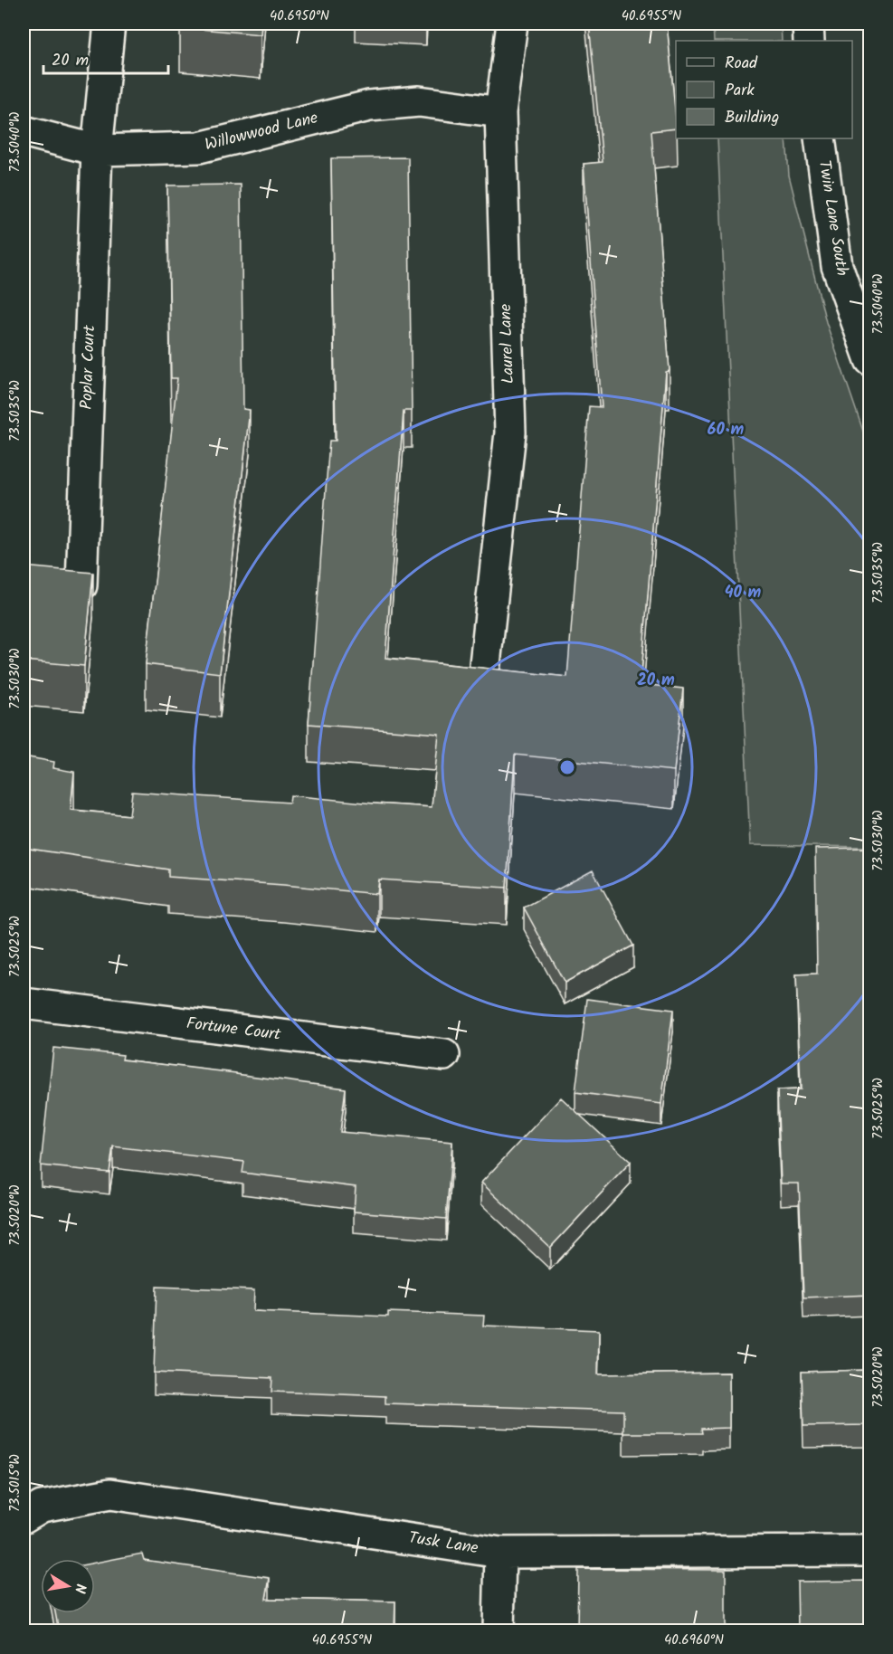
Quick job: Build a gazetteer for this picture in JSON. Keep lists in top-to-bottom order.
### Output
{
  "streets": {
    "street": [
      "Willowwood Lane",
      "Twin Lane South",
      "Laurel Lane",
      "Poplar Court",
      "Fortune Court",
      "Tusk Lane"
    ]
  },
  "crossings": [
    ["Willowwood Lane", "Laurel Lane"],
    ["Willowwood Lane", "Poplar Court"]
  ],
  "legend": ["Road", "Park", "Building"],
  "scale_bar": "20 m",
  "north": "right",
  "coordinates": [
    "40.6950°N",
    "40.6955°N",
    "73.5040°W",
    "73.5035°W",
    "73.5030°W",
    "73.5025°W",
    "73.5020°W",
    "73.5015°W",
    "40.6960°N"
  ],
  "rings": ["60 m", "40 m", "20 m"]
}
